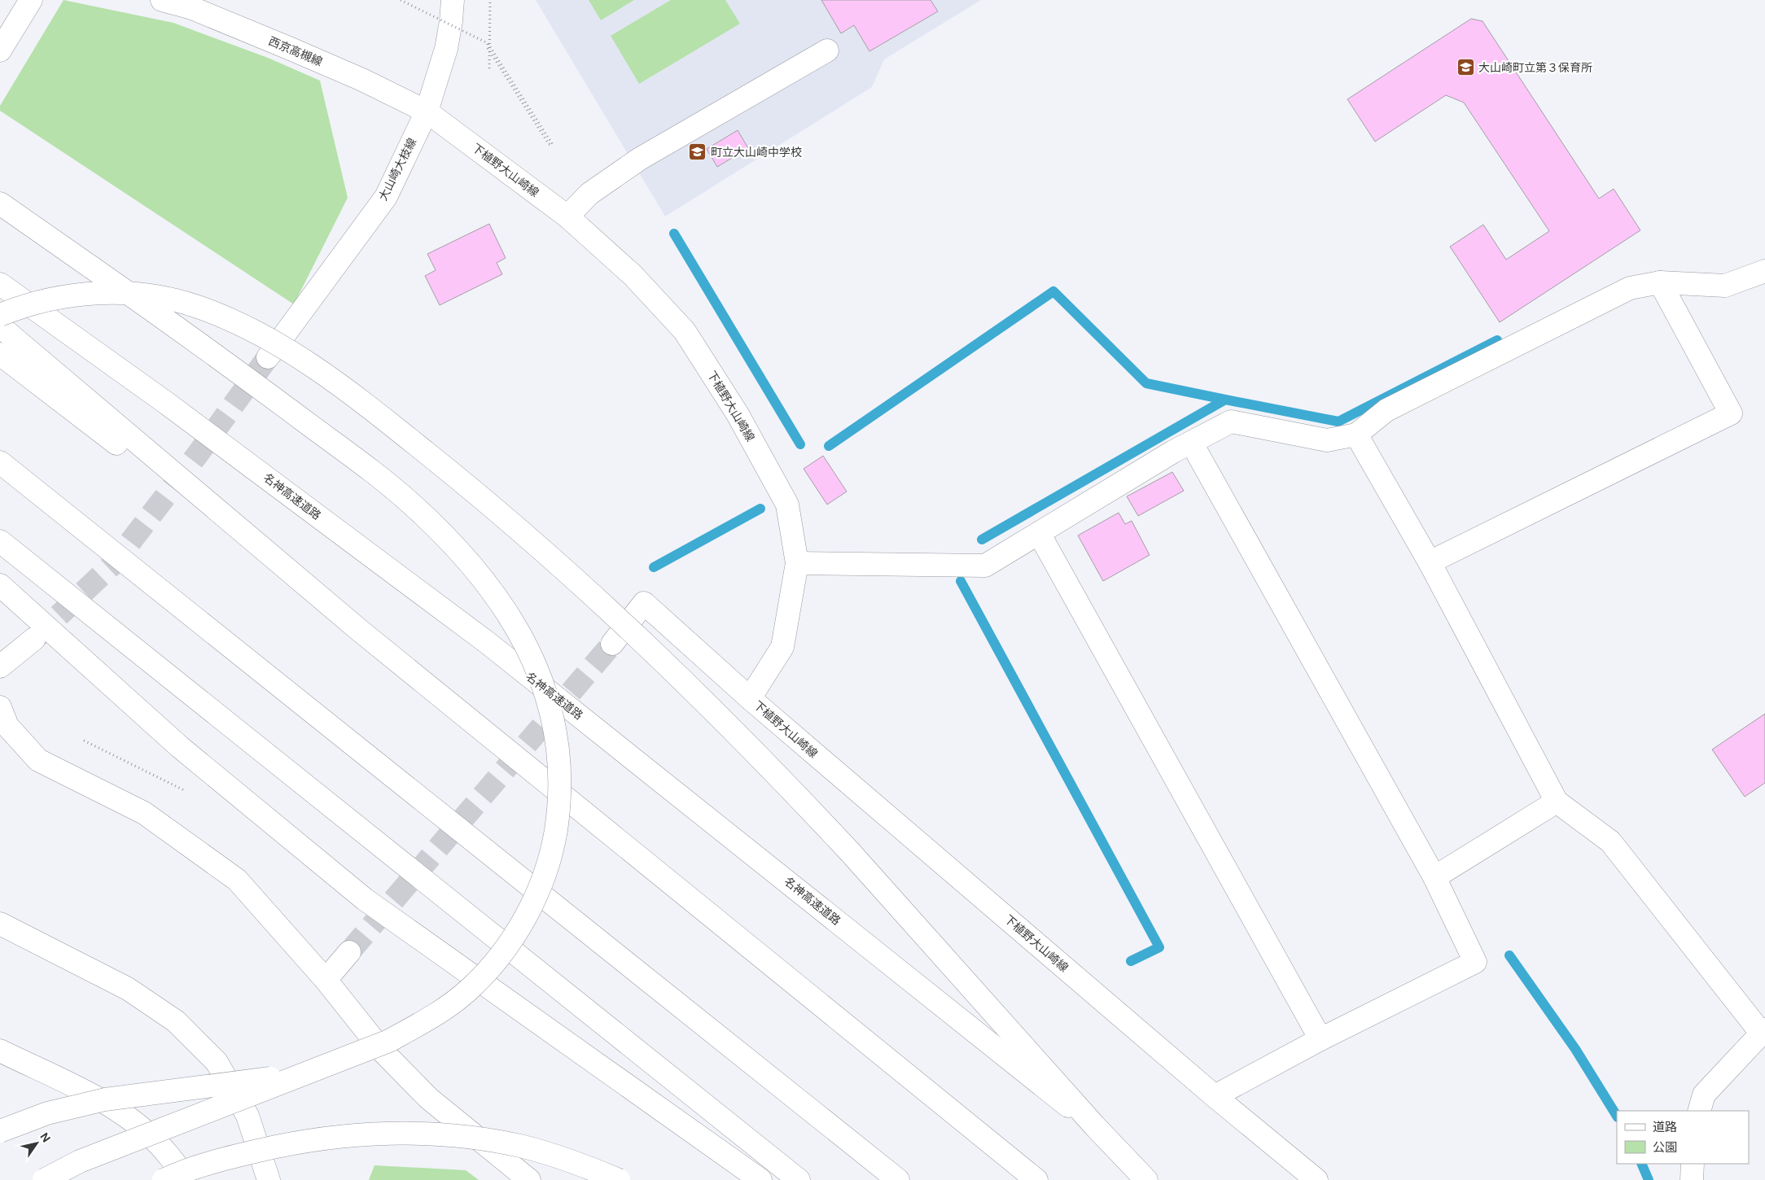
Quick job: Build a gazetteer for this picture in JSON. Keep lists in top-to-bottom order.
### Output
{
  "streets": {
    "main road": [
      "西京高槻線",
      "大山崎大枝線",
      "下植野大山崎線",
      "名神高速道路"
    ]
  },
  "crossings": [
    ["西京高槻線", "大山崎大枝線"],
    ["西京高槻線", "下植野大山崎線"],
    ["大山崎大枝線", "下植野大山崎線"]
  ],
  "places": {
    "school or university": ["大山崎町立第３保育所", "町立大山崎中学校"]
  },
  "legend": ["道路", "公園"],
  "north": "top right"
}
